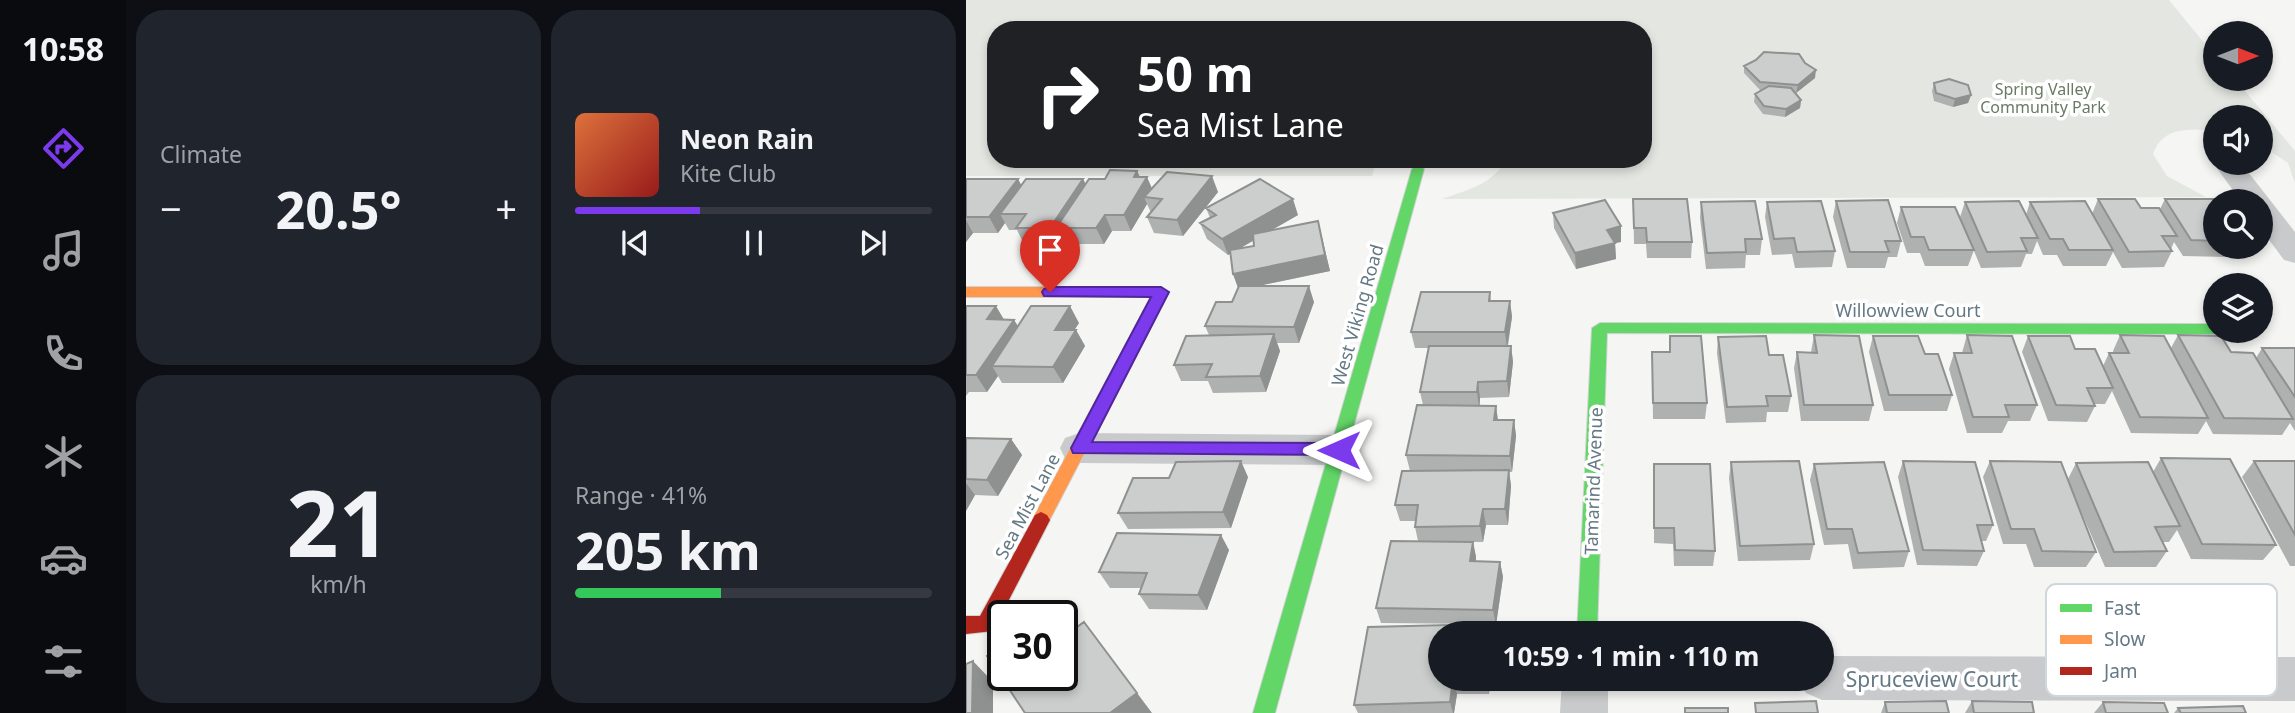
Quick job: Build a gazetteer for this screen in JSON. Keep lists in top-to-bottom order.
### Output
{
  "streets": {
    "street": [
      "Willowview Court",
      "West Viking Road",
      "Tamarind Avenue",
      "Sea Mist Lane",
      "Spruceview Court"
    ]
  },
  "crossings": [
    ["Willowview Court", "Tamarind Avenue"]
  ],
  "parks": ["Spring Valley Community Park"],
  "legend": ["Fast", "Slow", "Jam"],
  "north": "right",
  "page": {
    "tabs": "10:58",
    "tile": [
      "Climate",
      ["21", "km/h"],
      ["Range · 41%", "205 km"]
    ],
    "turn": ["50 m", "Sea Mist Lane"],
    "song": ["Neon Rain", "Kite Club"],
    "heat": ["−", "20.5°", "+"],
    "limit": "30",
    "trip": "10:59 · 1 min · 110 m"
  }
}
